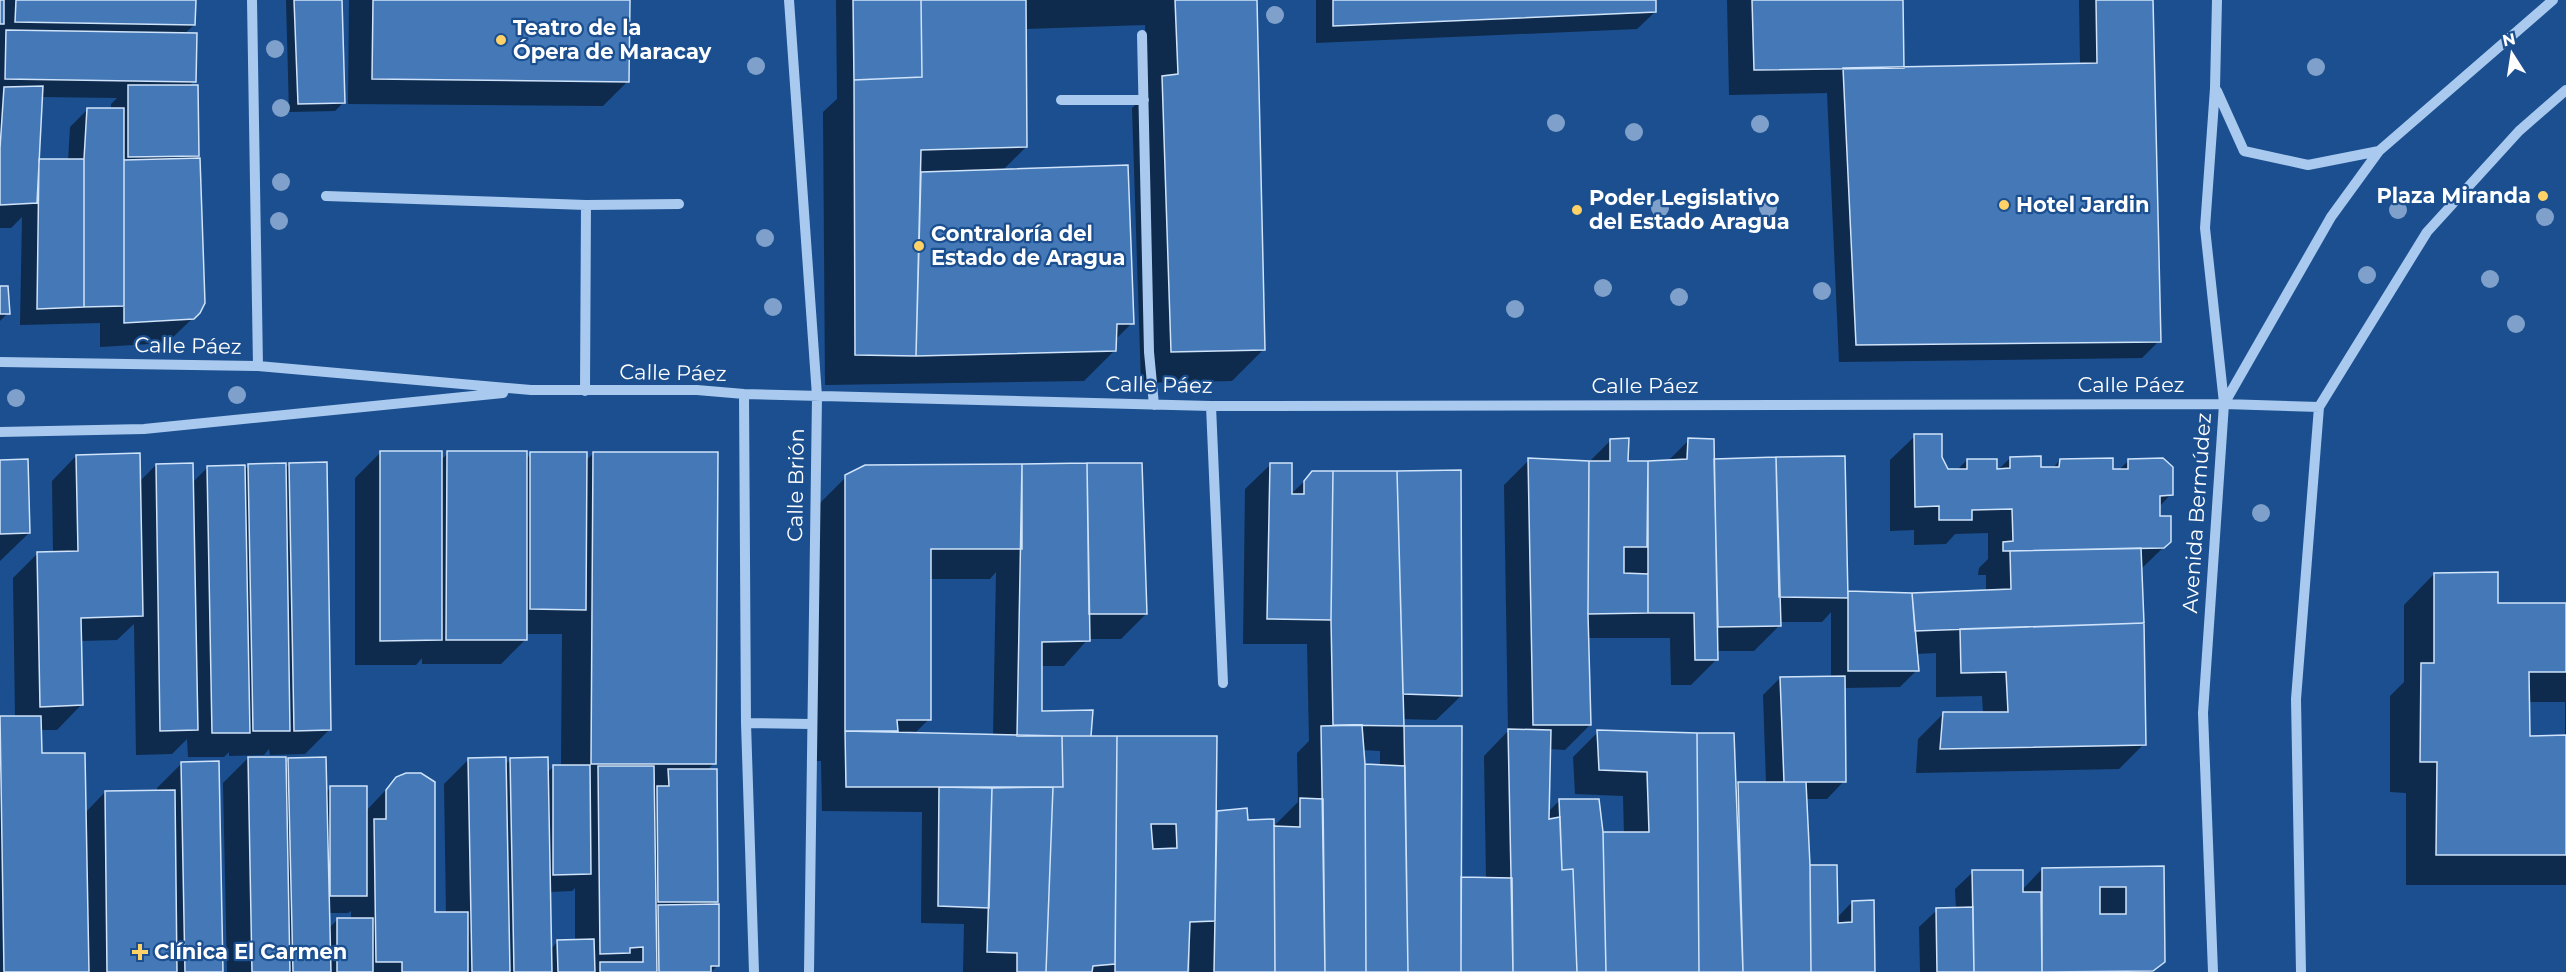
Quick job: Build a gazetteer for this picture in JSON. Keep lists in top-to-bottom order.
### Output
{
  "streets": {
    "street": ["Calle Páez", "Calle Brión", "Avenida Bermúdez"]
  },
  "crossings": [
    ["Calle Páez", "Calle Brión"],
    ["Calle Páez", "Avenida Bermúdez"]
  ],
  "places": {
    "other": [
      "Teatro de la Ópera de Maracay",
      "Plaza Miranda",
      "Hotel Jardin",
      "Poder Legislativo del Estado Aragua",
      "Contraloría del Estado de Aragua"
    ],
    "health": ["Clínica El Carmen"]
  },
  "north": "top"
}
